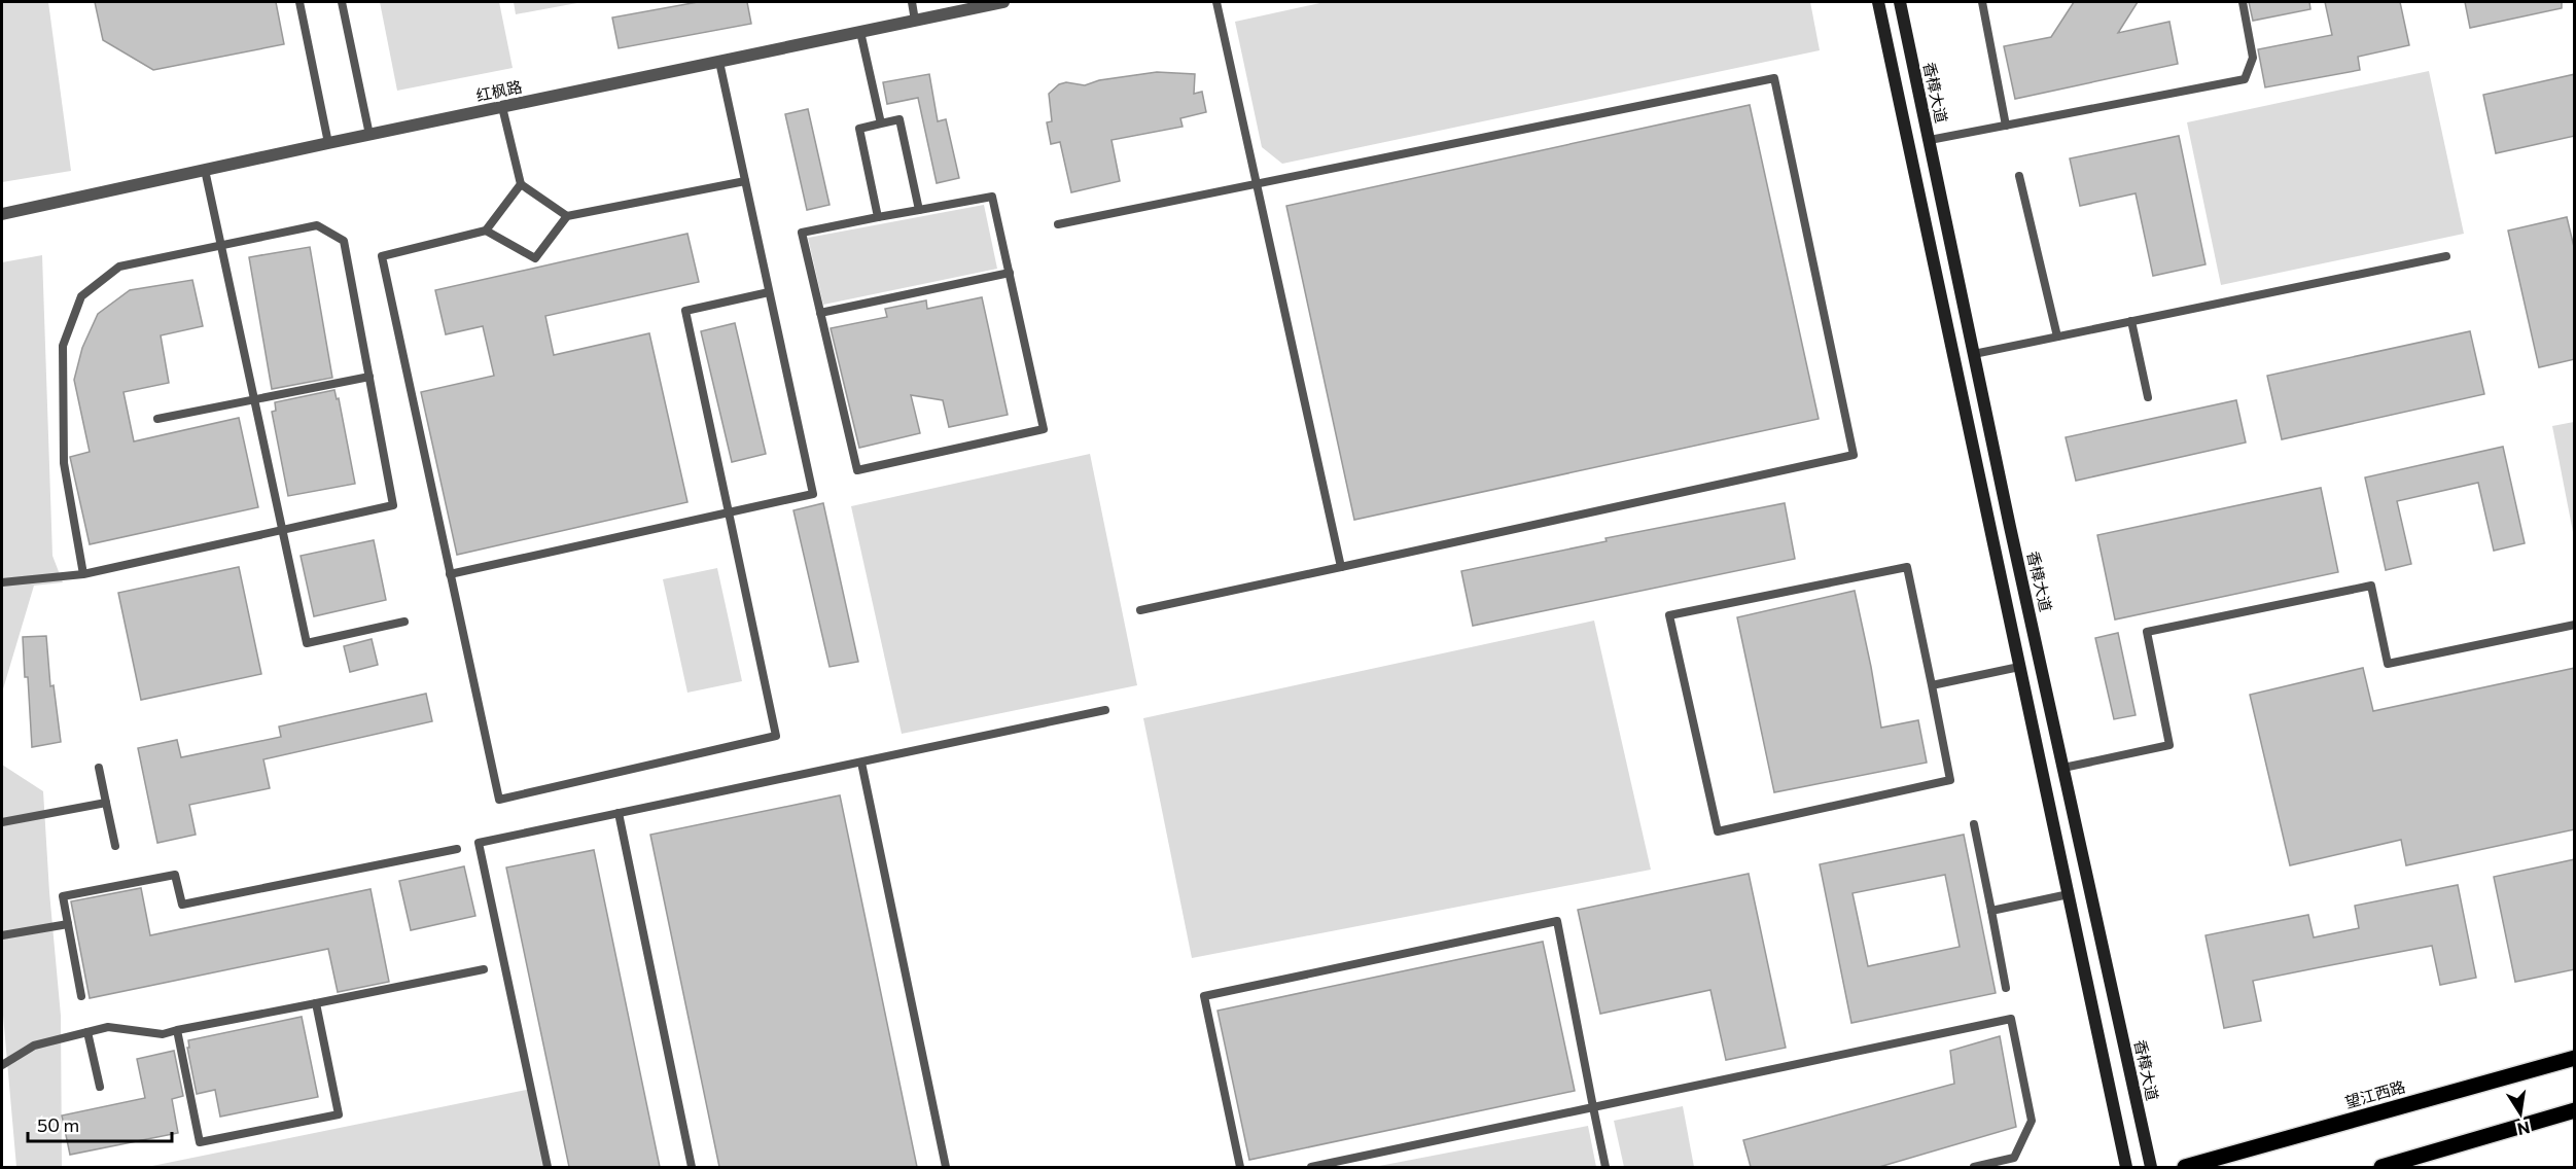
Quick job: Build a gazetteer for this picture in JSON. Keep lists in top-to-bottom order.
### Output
{
  "streets": {
    "main road": ["香樟大道", "望江西路"],
    "street": ["红枫路"]
  },
  "scale_bar": "50 m",
  "north": "bottom"
}
